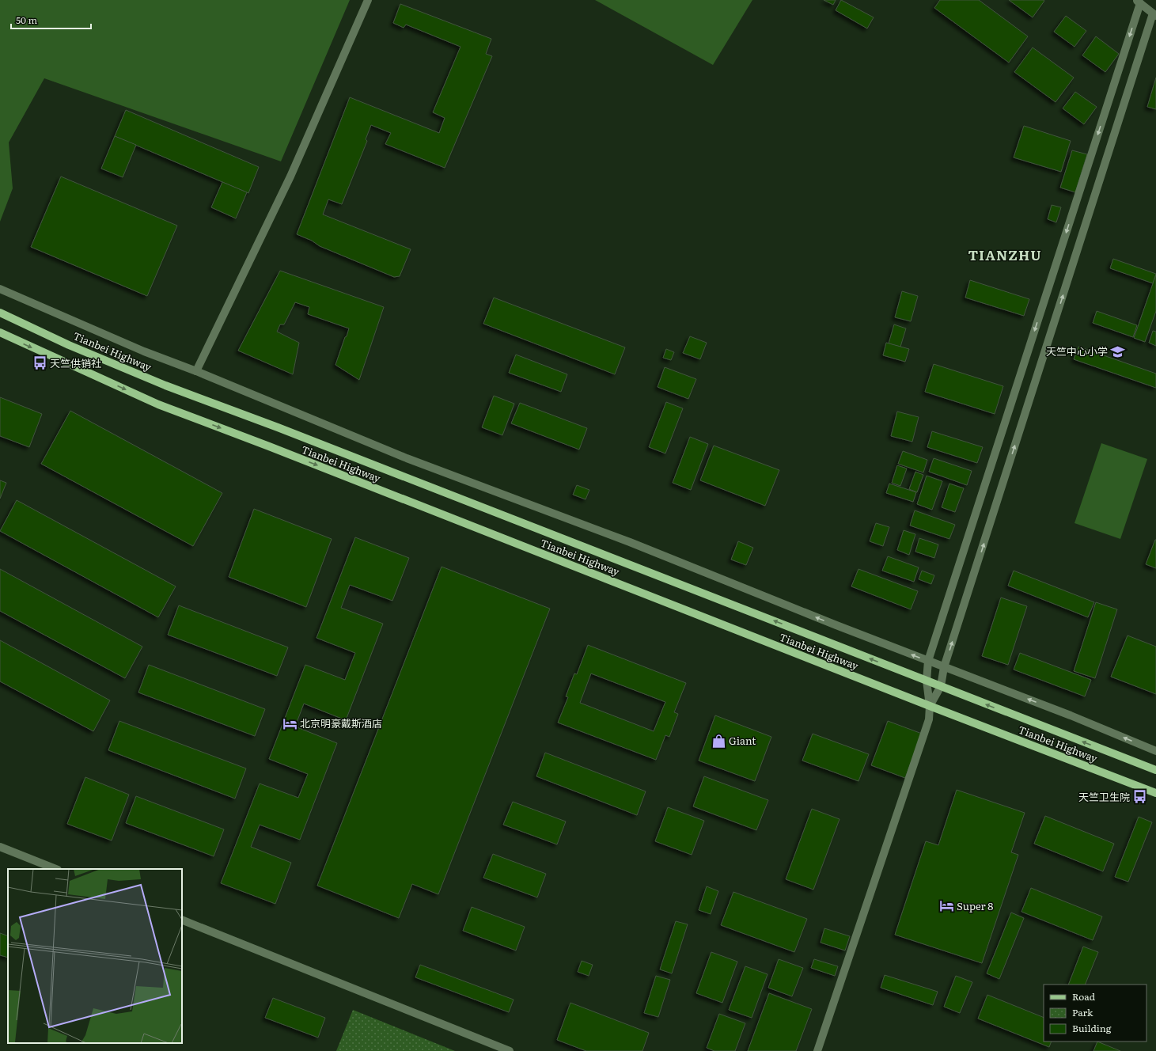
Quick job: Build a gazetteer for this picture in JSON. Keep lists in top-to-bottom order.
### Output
{
  "streets": {
    "main road": ["Tianbei Highway"]
  },
  "districts": ["TIANZHU"],
  "places": {
    "school or university": ["天竺中心小学"],
    "bus stop": ["天竺供销社", "天竺卫生院"],
    "hotel": ["北京明豪戴斯酒店", "Super 8"],
    "shop": ["Giant"]
  },
  "legend": ["Road", "Park", "Building"],
  "scale_bar": "50 m"
}
